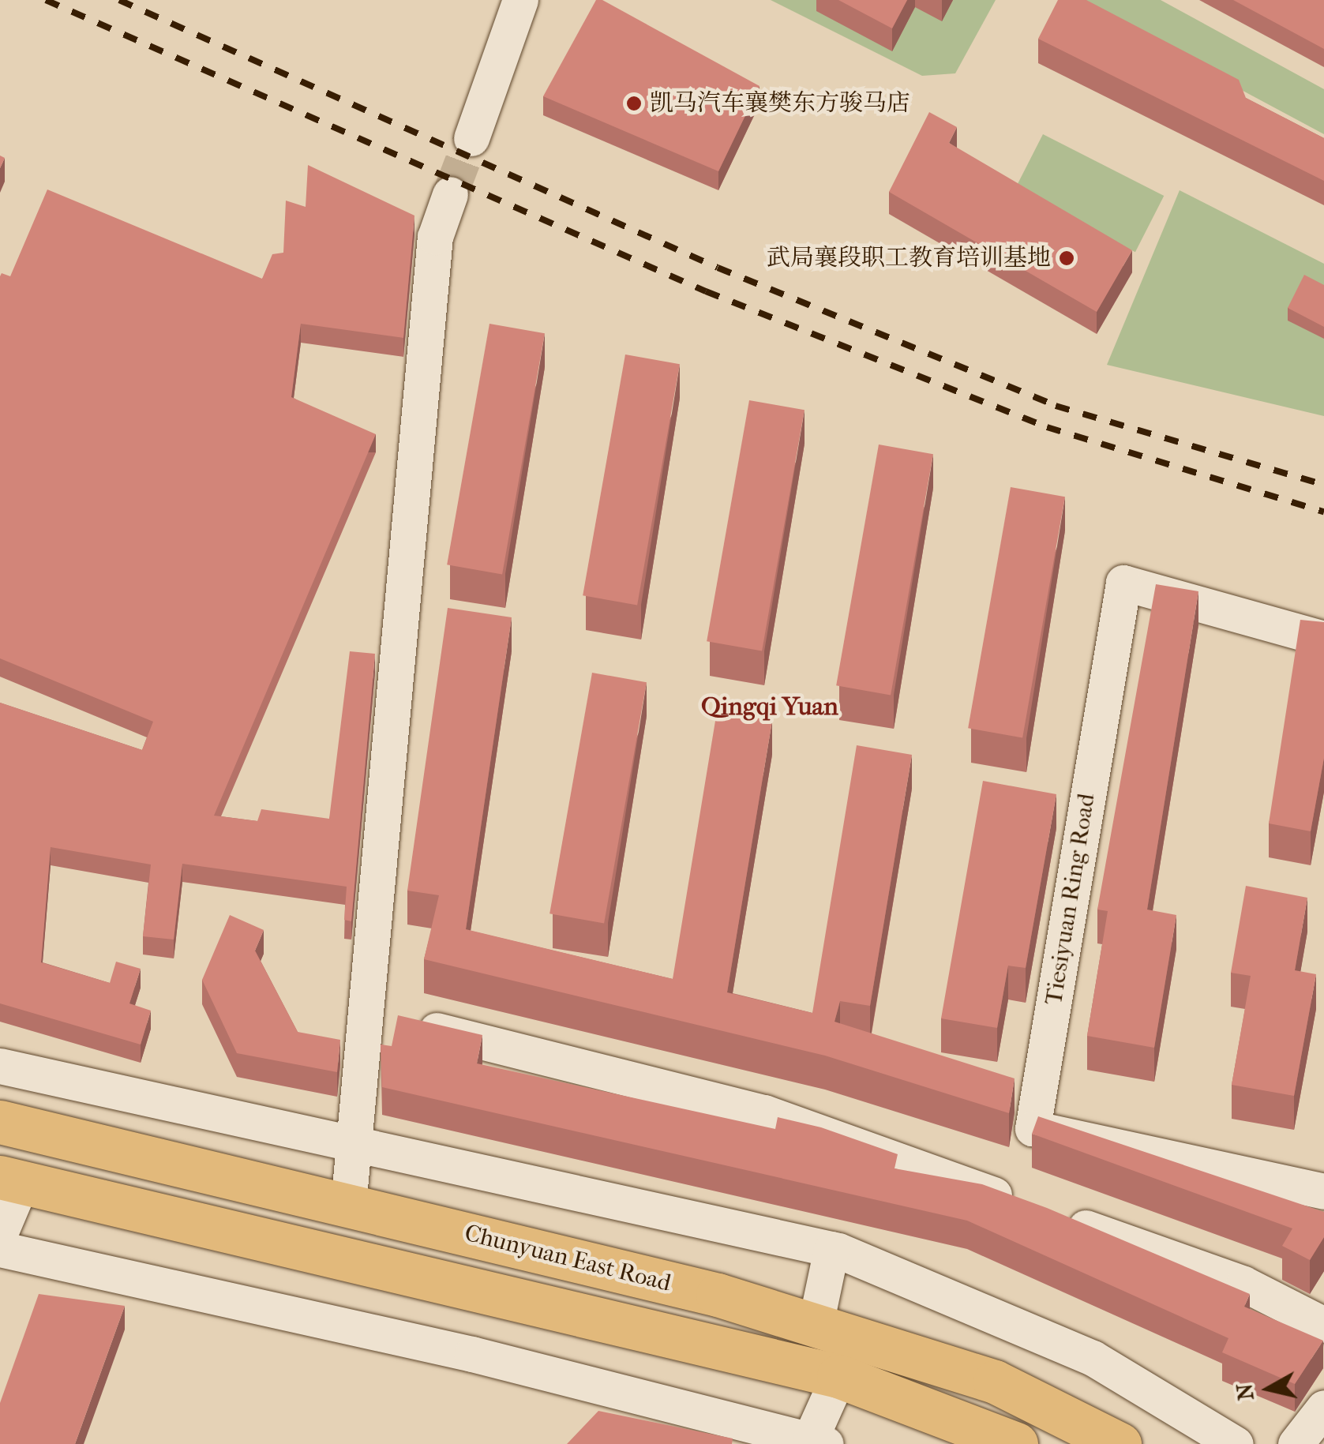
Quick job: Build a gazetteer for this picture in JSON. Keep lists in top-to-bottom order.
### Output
{
  "streets": {
    "main road": ["Chunyuan East Road"],
    "street": ["Tiesiyuan Ring Road"]
  },
  "districts": ["Qingqi Yuan"],
  "places": ["凯马汽车襄樊东方骏马店", "武局襄段职工教育培训基地"],
  "north": "left"
}
